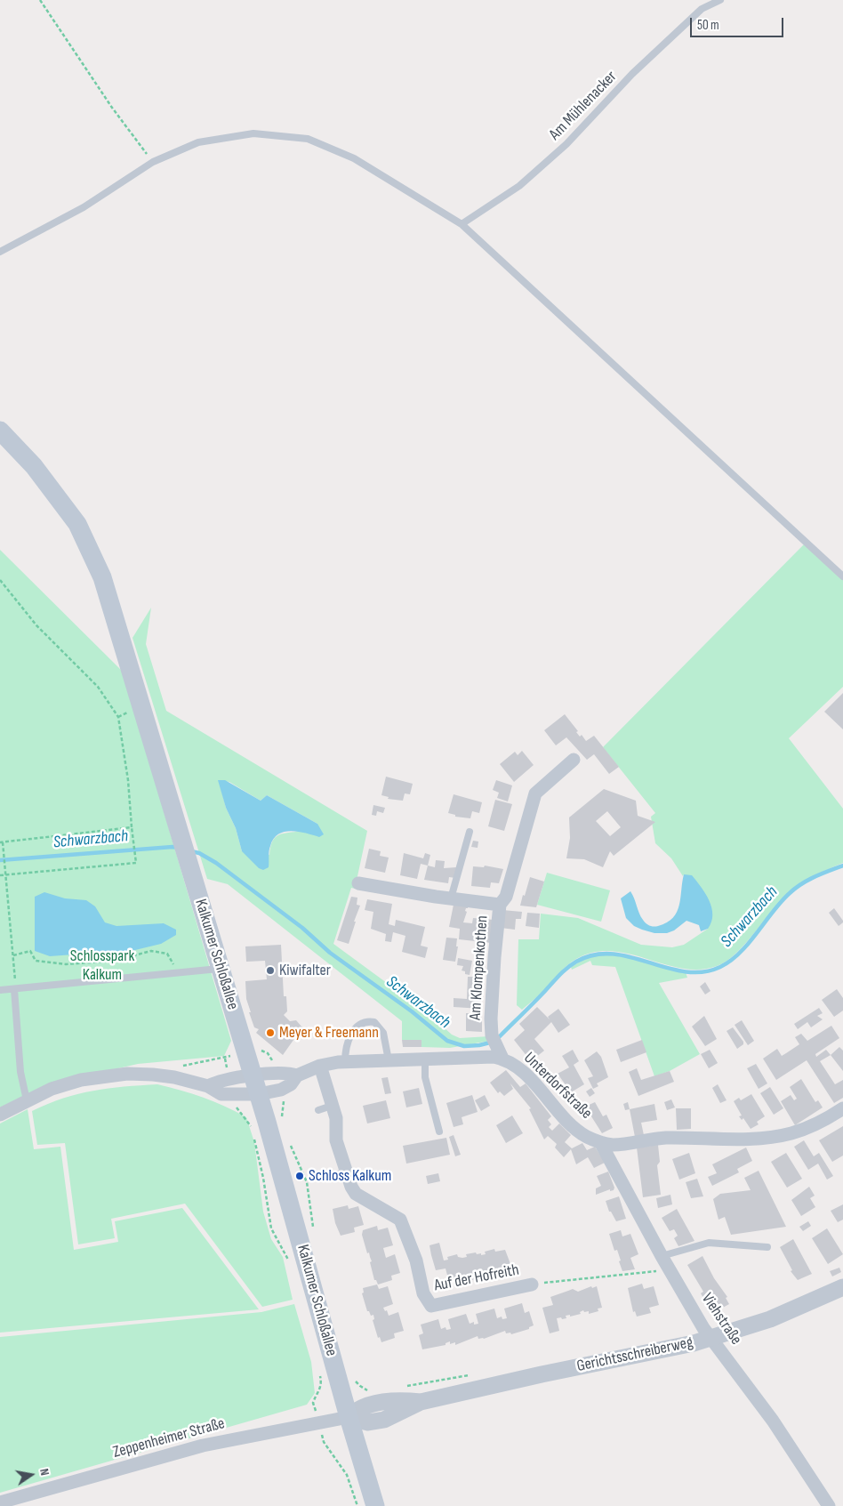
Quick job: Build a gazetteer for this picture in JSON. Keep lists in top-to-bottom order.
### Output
{
  "streets": {
    "main road": ["Kalkumer Schloßallee"],
    "street": [
      "Am Klompenkothen",
      "Unterdorfstraße",
      "Auf der Hofreith",
      "Viehstraße",
      "Gerichtsschreiberweg",
      "Zeppenheimer Straße"
    ],
    "lane": ["Am Mühlenacker"]
  },
  "crossings": [
    ["Kalkumer Schloßallee", "Unterdorfstraße"],
    ["Kalkumer Schloßallee", "Gerichtsschreiberweg"],
    ["Kalkumer Schloßallee", "Zeppenheimer Straße"],
    ["Am Klompenkothen", "Unterdorfstraße"],
    ["Unterdorfstraße", "Auf der Hofreith"],
    ["Unterdorfstraße", "Viehstraße"],
    ["Auf der Hofreith", "Viehstraße"],
    ["Viehstraße", "Gerichtsschreiberweg"],
    ["Gerichtsschreiberweg", "Zeppenheimer Straße"]
  ],
  "water": ["Schwarzbach"],
  "parks": ["Schlosspark Kalkum"],
  "places": ["Kiwifalter", "Meyer & Freemann", "Schloss Kalkum"],
  "scale_bar": "50 m",
  "north": "right"
}
